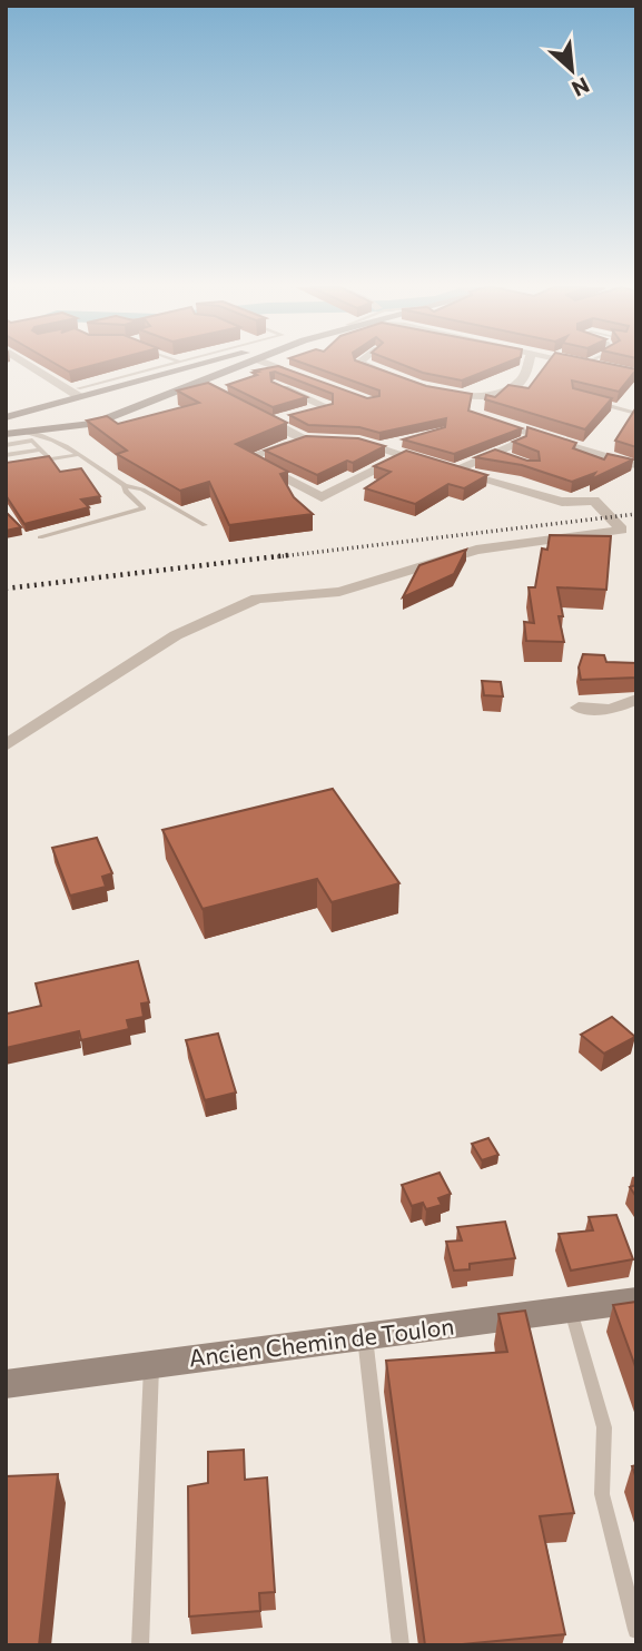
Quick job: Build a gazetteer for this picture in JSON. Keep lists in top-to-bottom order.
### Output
{
  "streets": {
    "main road": ["Ancien Chemin de Toulon"]
  },
  "north": "bottom right"
}
